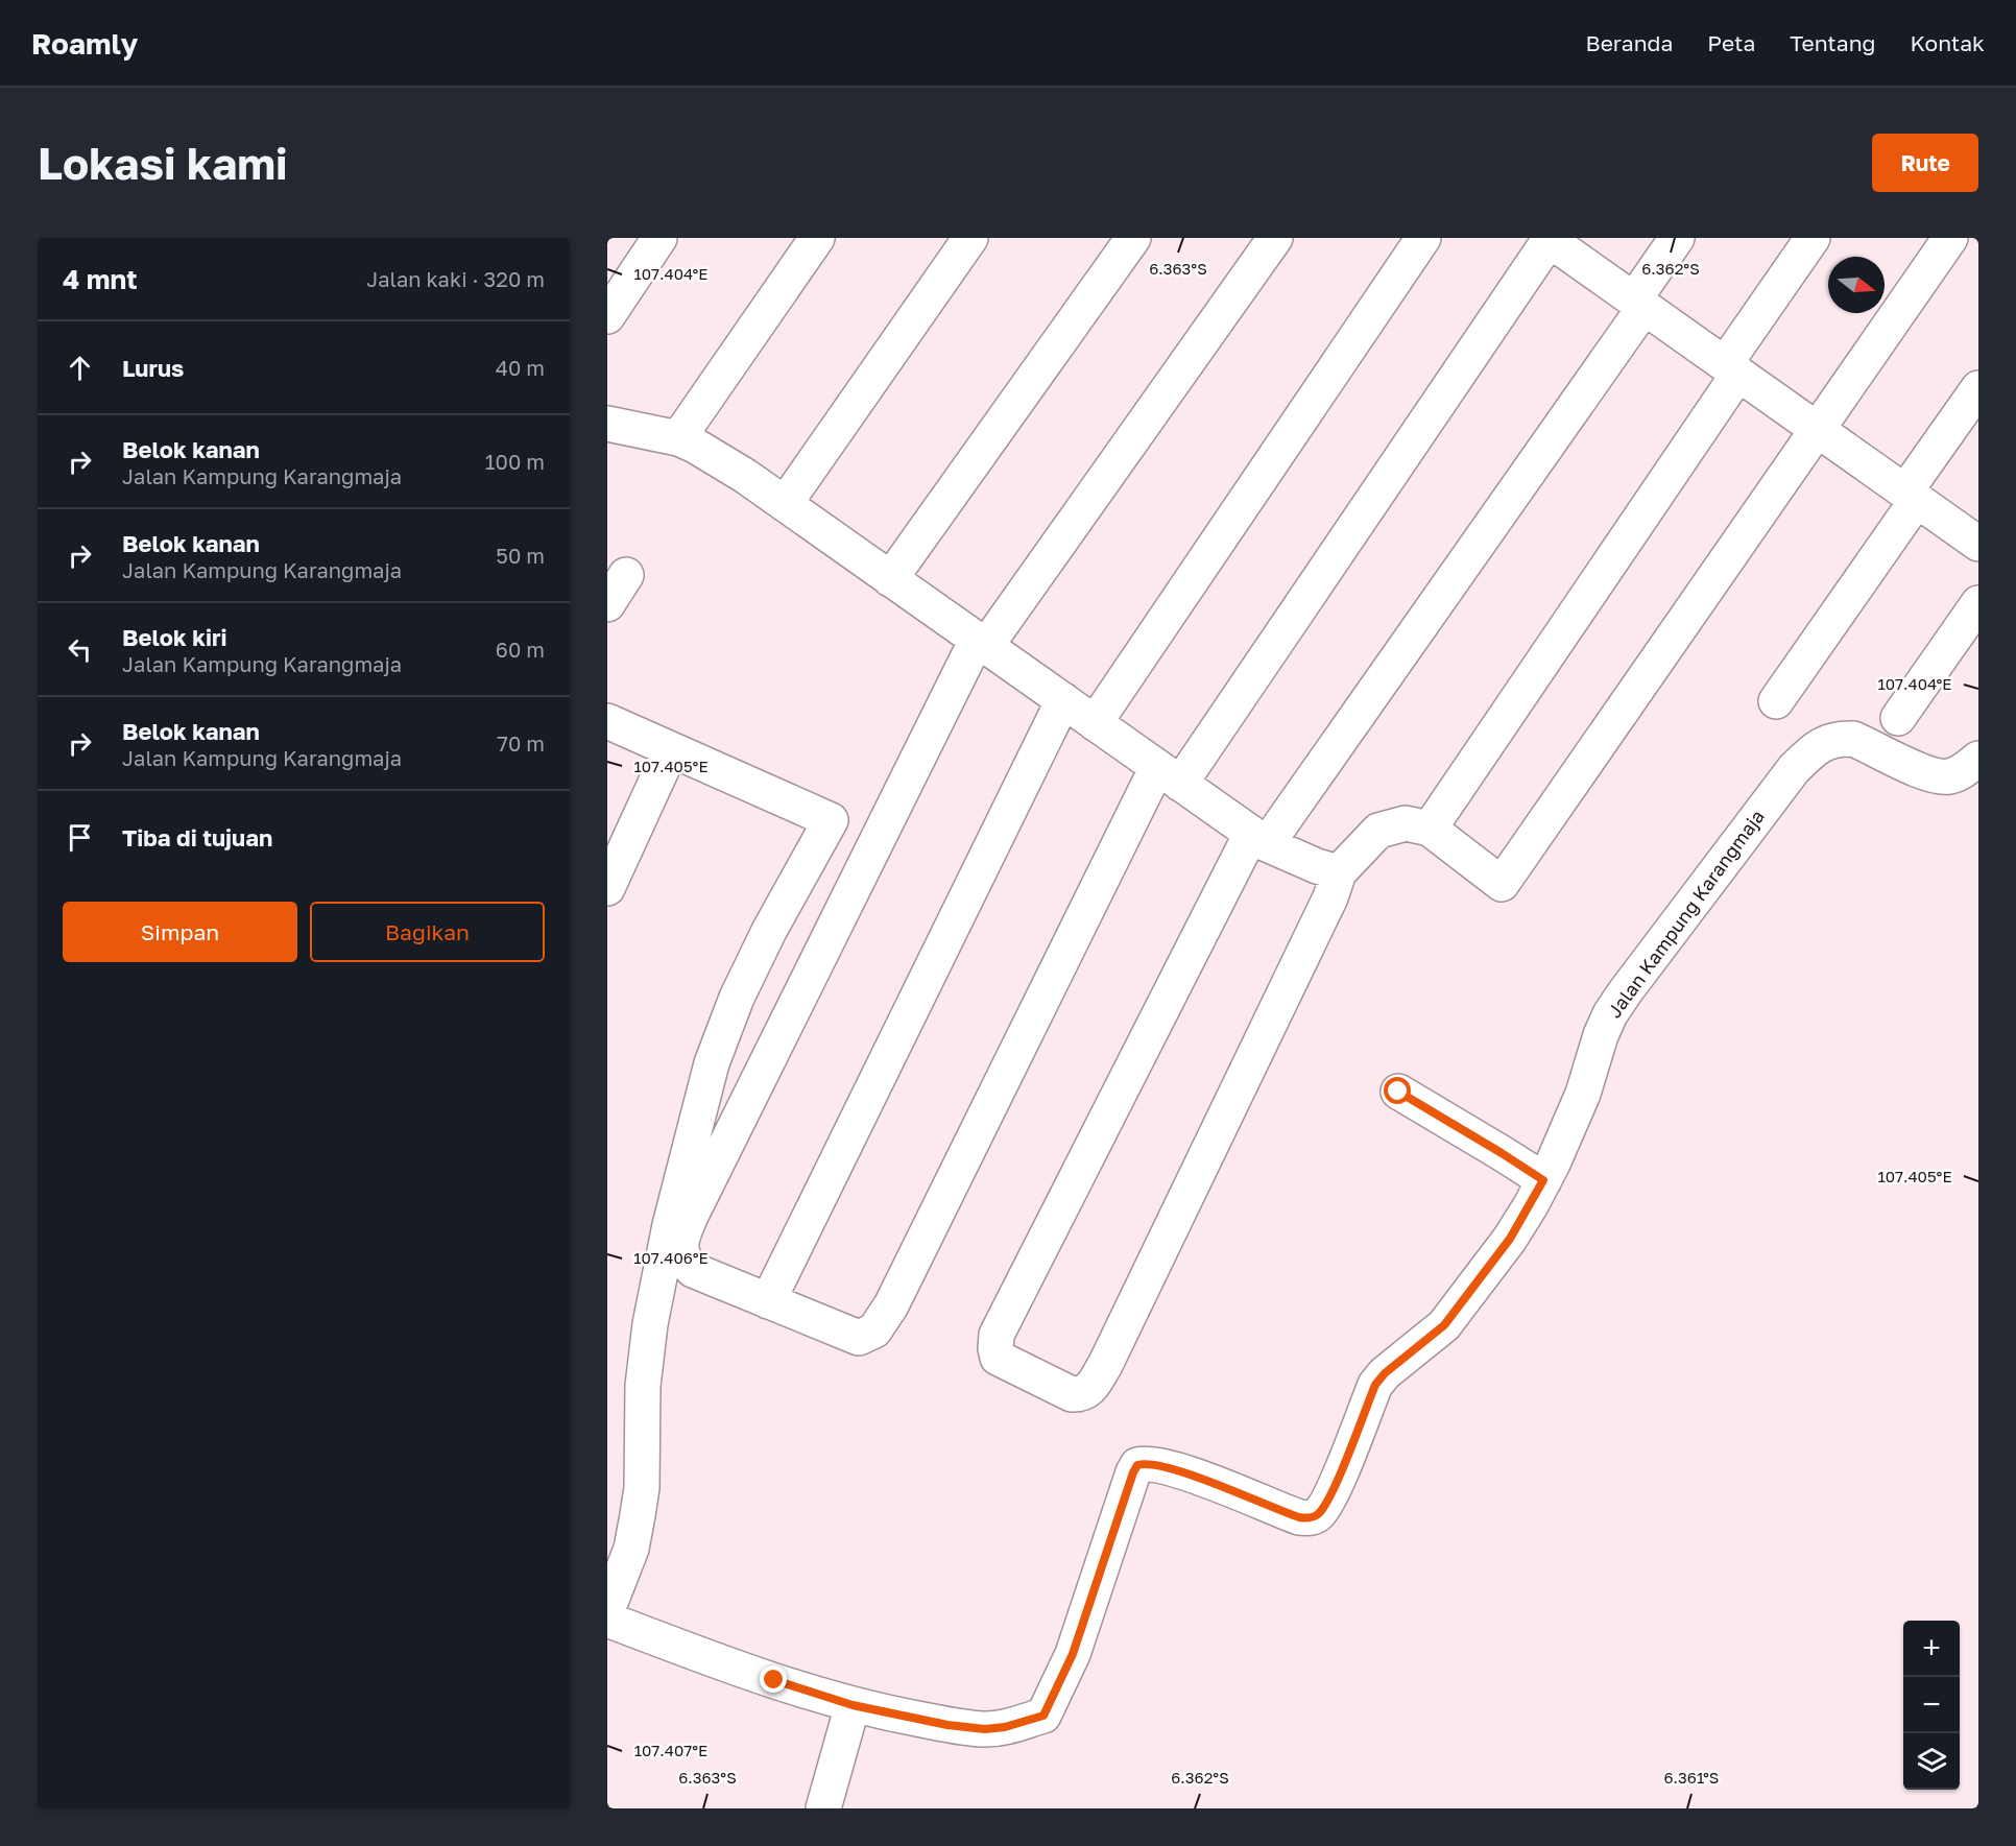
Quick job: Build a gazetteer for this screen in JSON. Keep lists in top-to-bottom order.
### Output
{
  "streets": {
    "street": ["Jalan Kampung Karangmaja"]
  },
  "north": "right",
  "page": {
    "header": "Roamly",
    "nav": [
      "Beranda",
      "Peta",
      "Tentang",
      "Kontak"
    ],
    "buttons": [
      "Rute",
      ["Simpan", "Bagikan"]
    ],
    "title": "Lokasi kami",
    "heading": ["4 mnt", "Jalan kaki · 320 m"],
    "list": [
      ["Lurus", "40 m"],
      ["Belok kanan", "Jalan Kampung Karangmaja", "100 m"],
      ["Belok kanan", "Jalan Kampung Karangmaja", "50 m"],
      ["Belok kiri", "Jalan Kampung Karangmaja", "60 m"],
      ["Belok kanan", "Jalan Kampung Karangmaja", "70 m"],
      "Tiba di tujuan"
    ],
    "map_buttons": ["+", "−"]
  },
  "coordinates": [
    "6.363°S",
    "6.362°S",
    "107.404°E",
    "107.405°E",
    "107.406°E",
    "107.407°E",
    "6.361°S"
  ]
}
